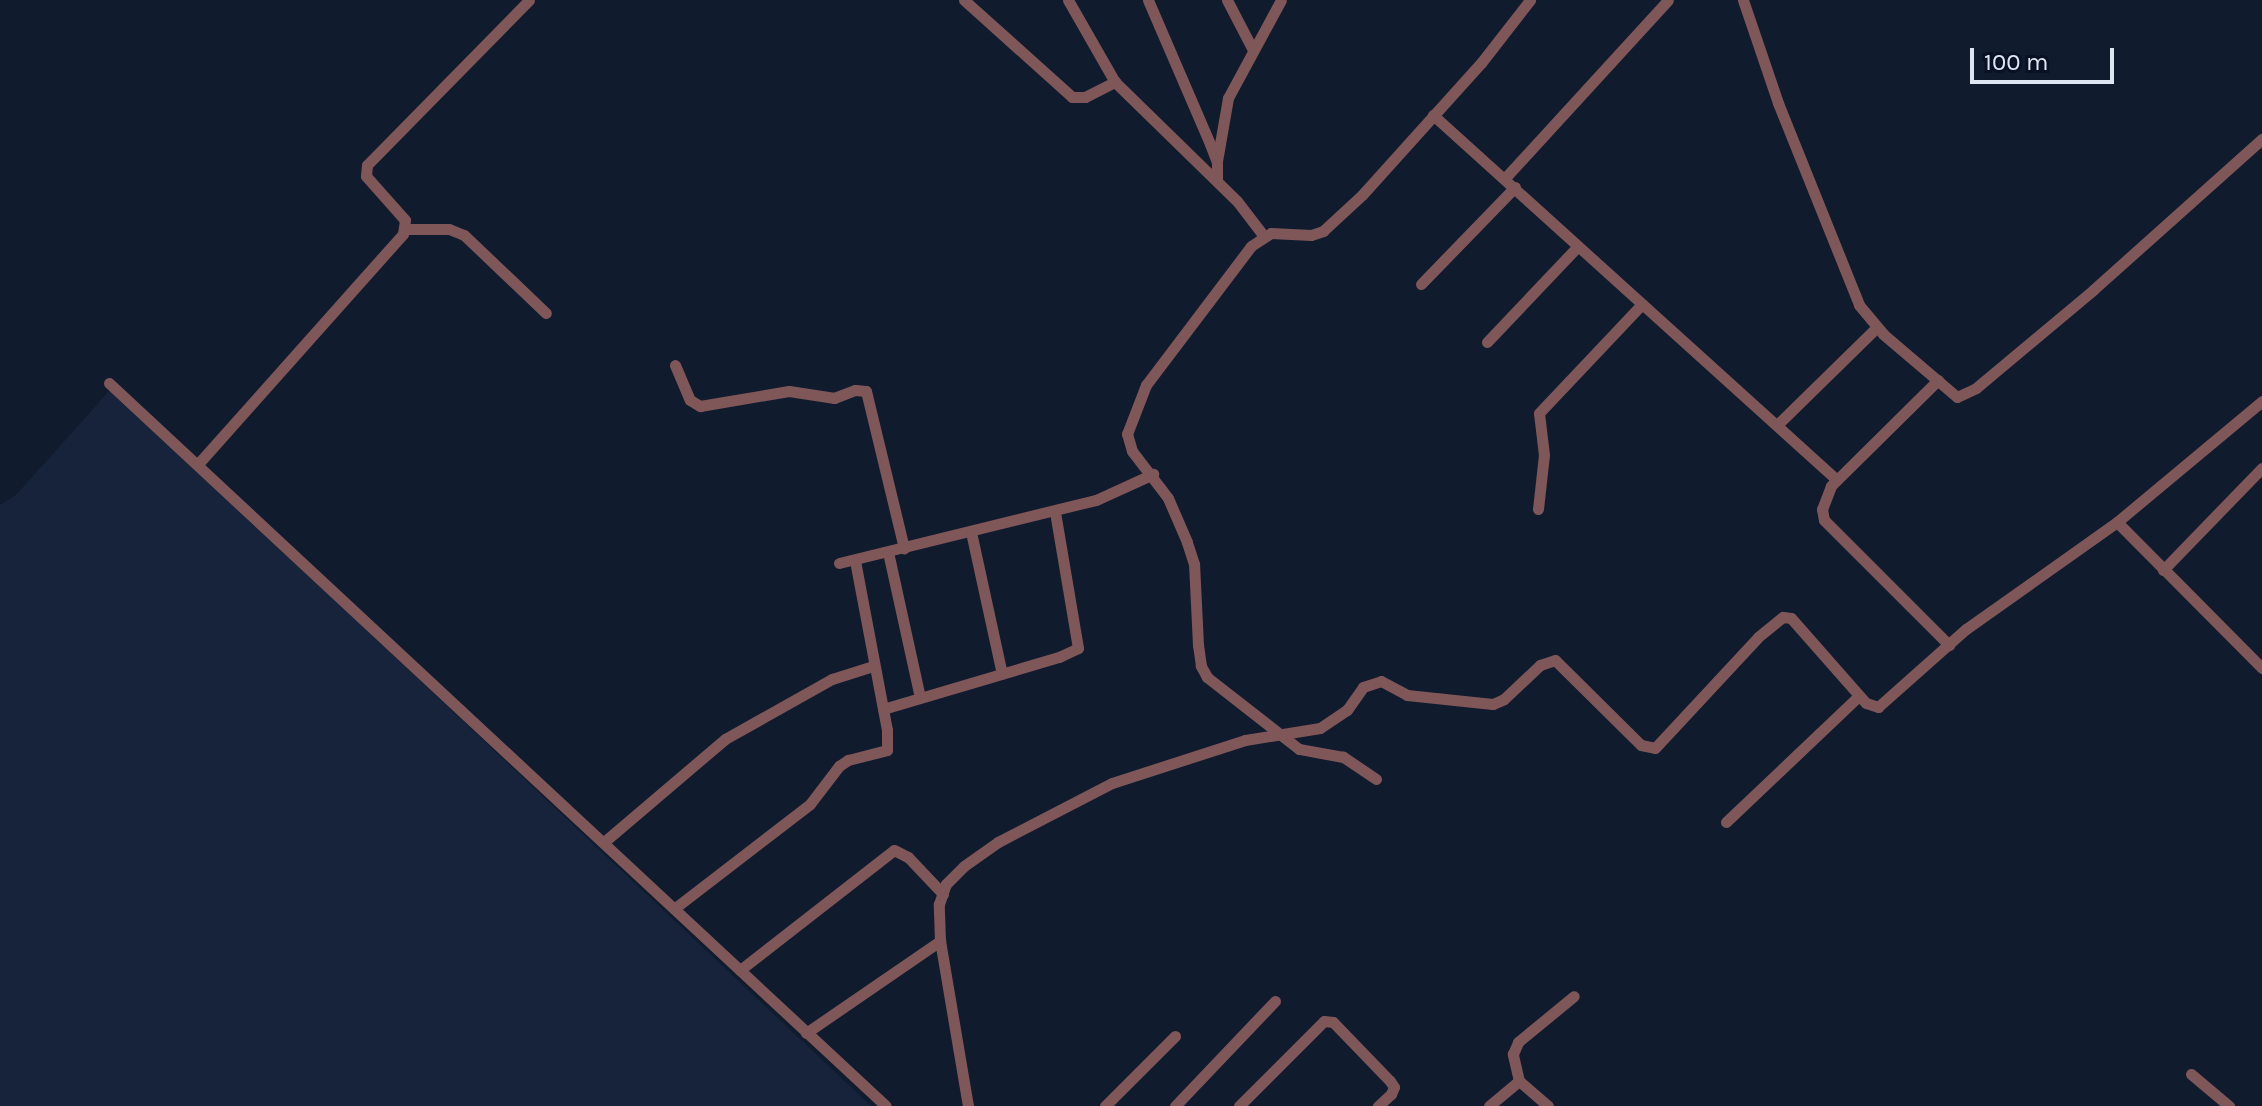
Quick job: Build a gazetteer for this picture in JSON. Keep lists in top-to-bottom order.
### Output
{
  "scale_bar": "100 m"
}
